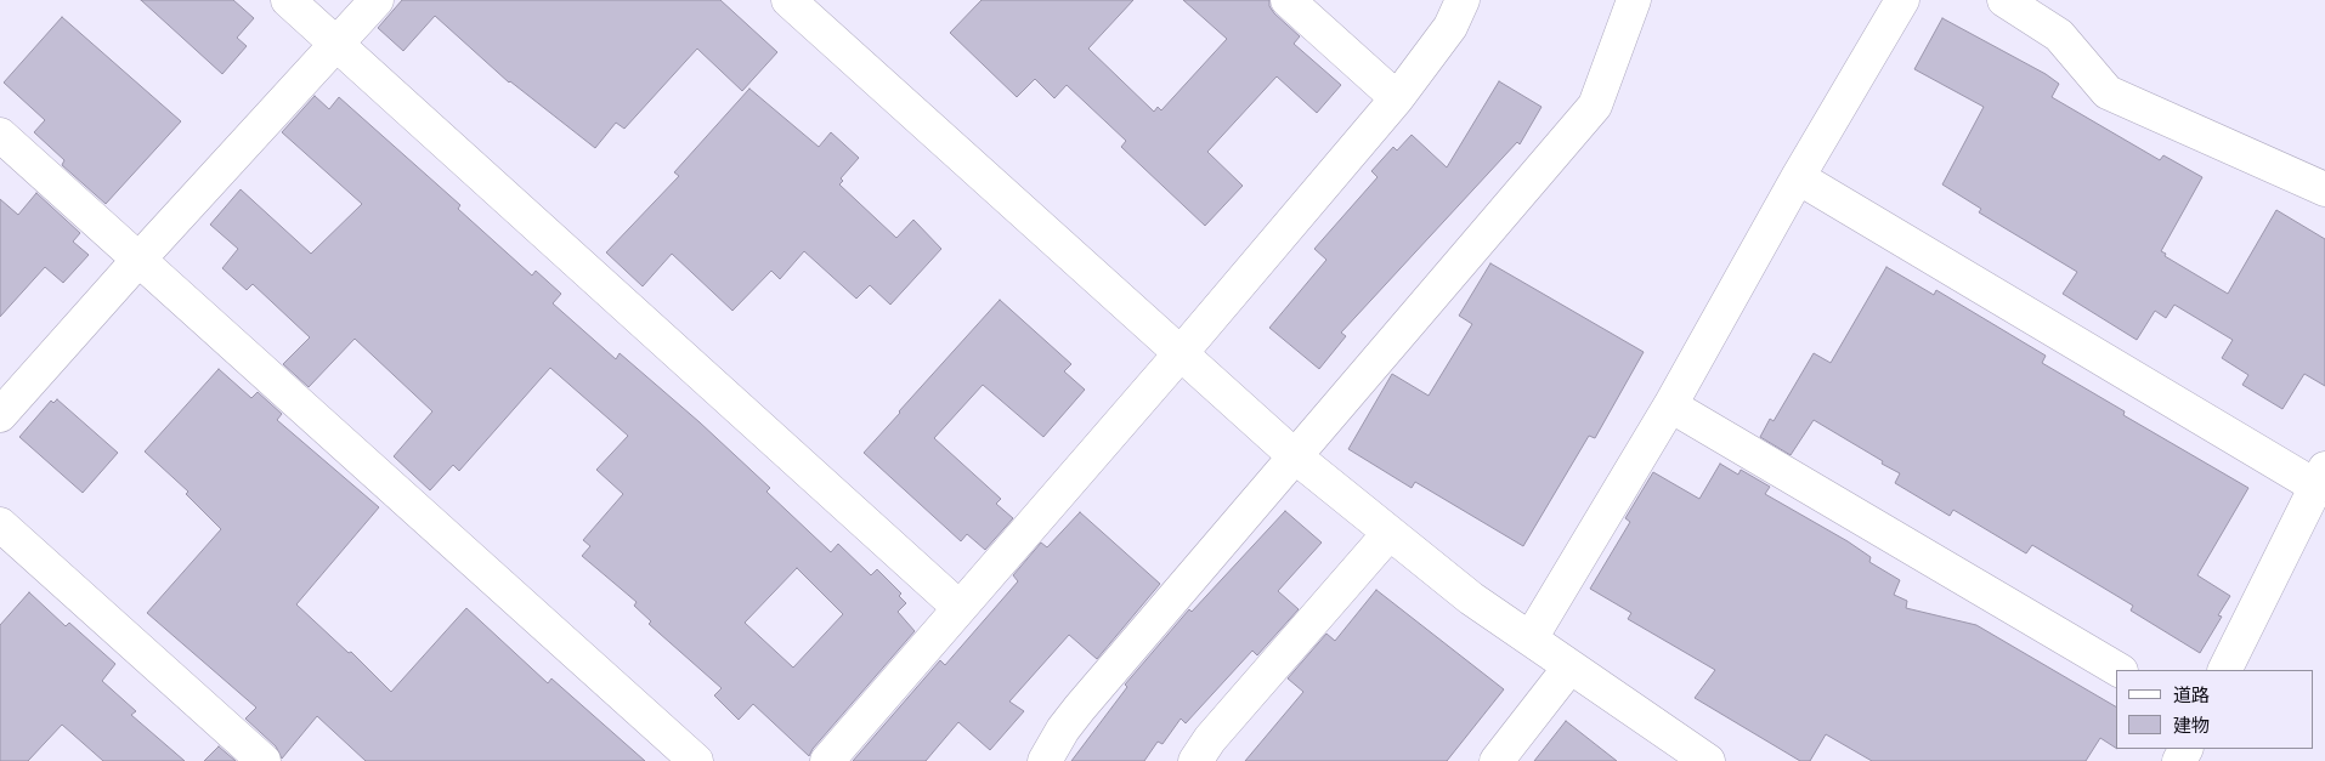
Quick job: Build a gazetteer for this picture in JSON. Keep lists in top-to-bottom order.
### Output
{
  "legend": ["道路", "建物"]
}
